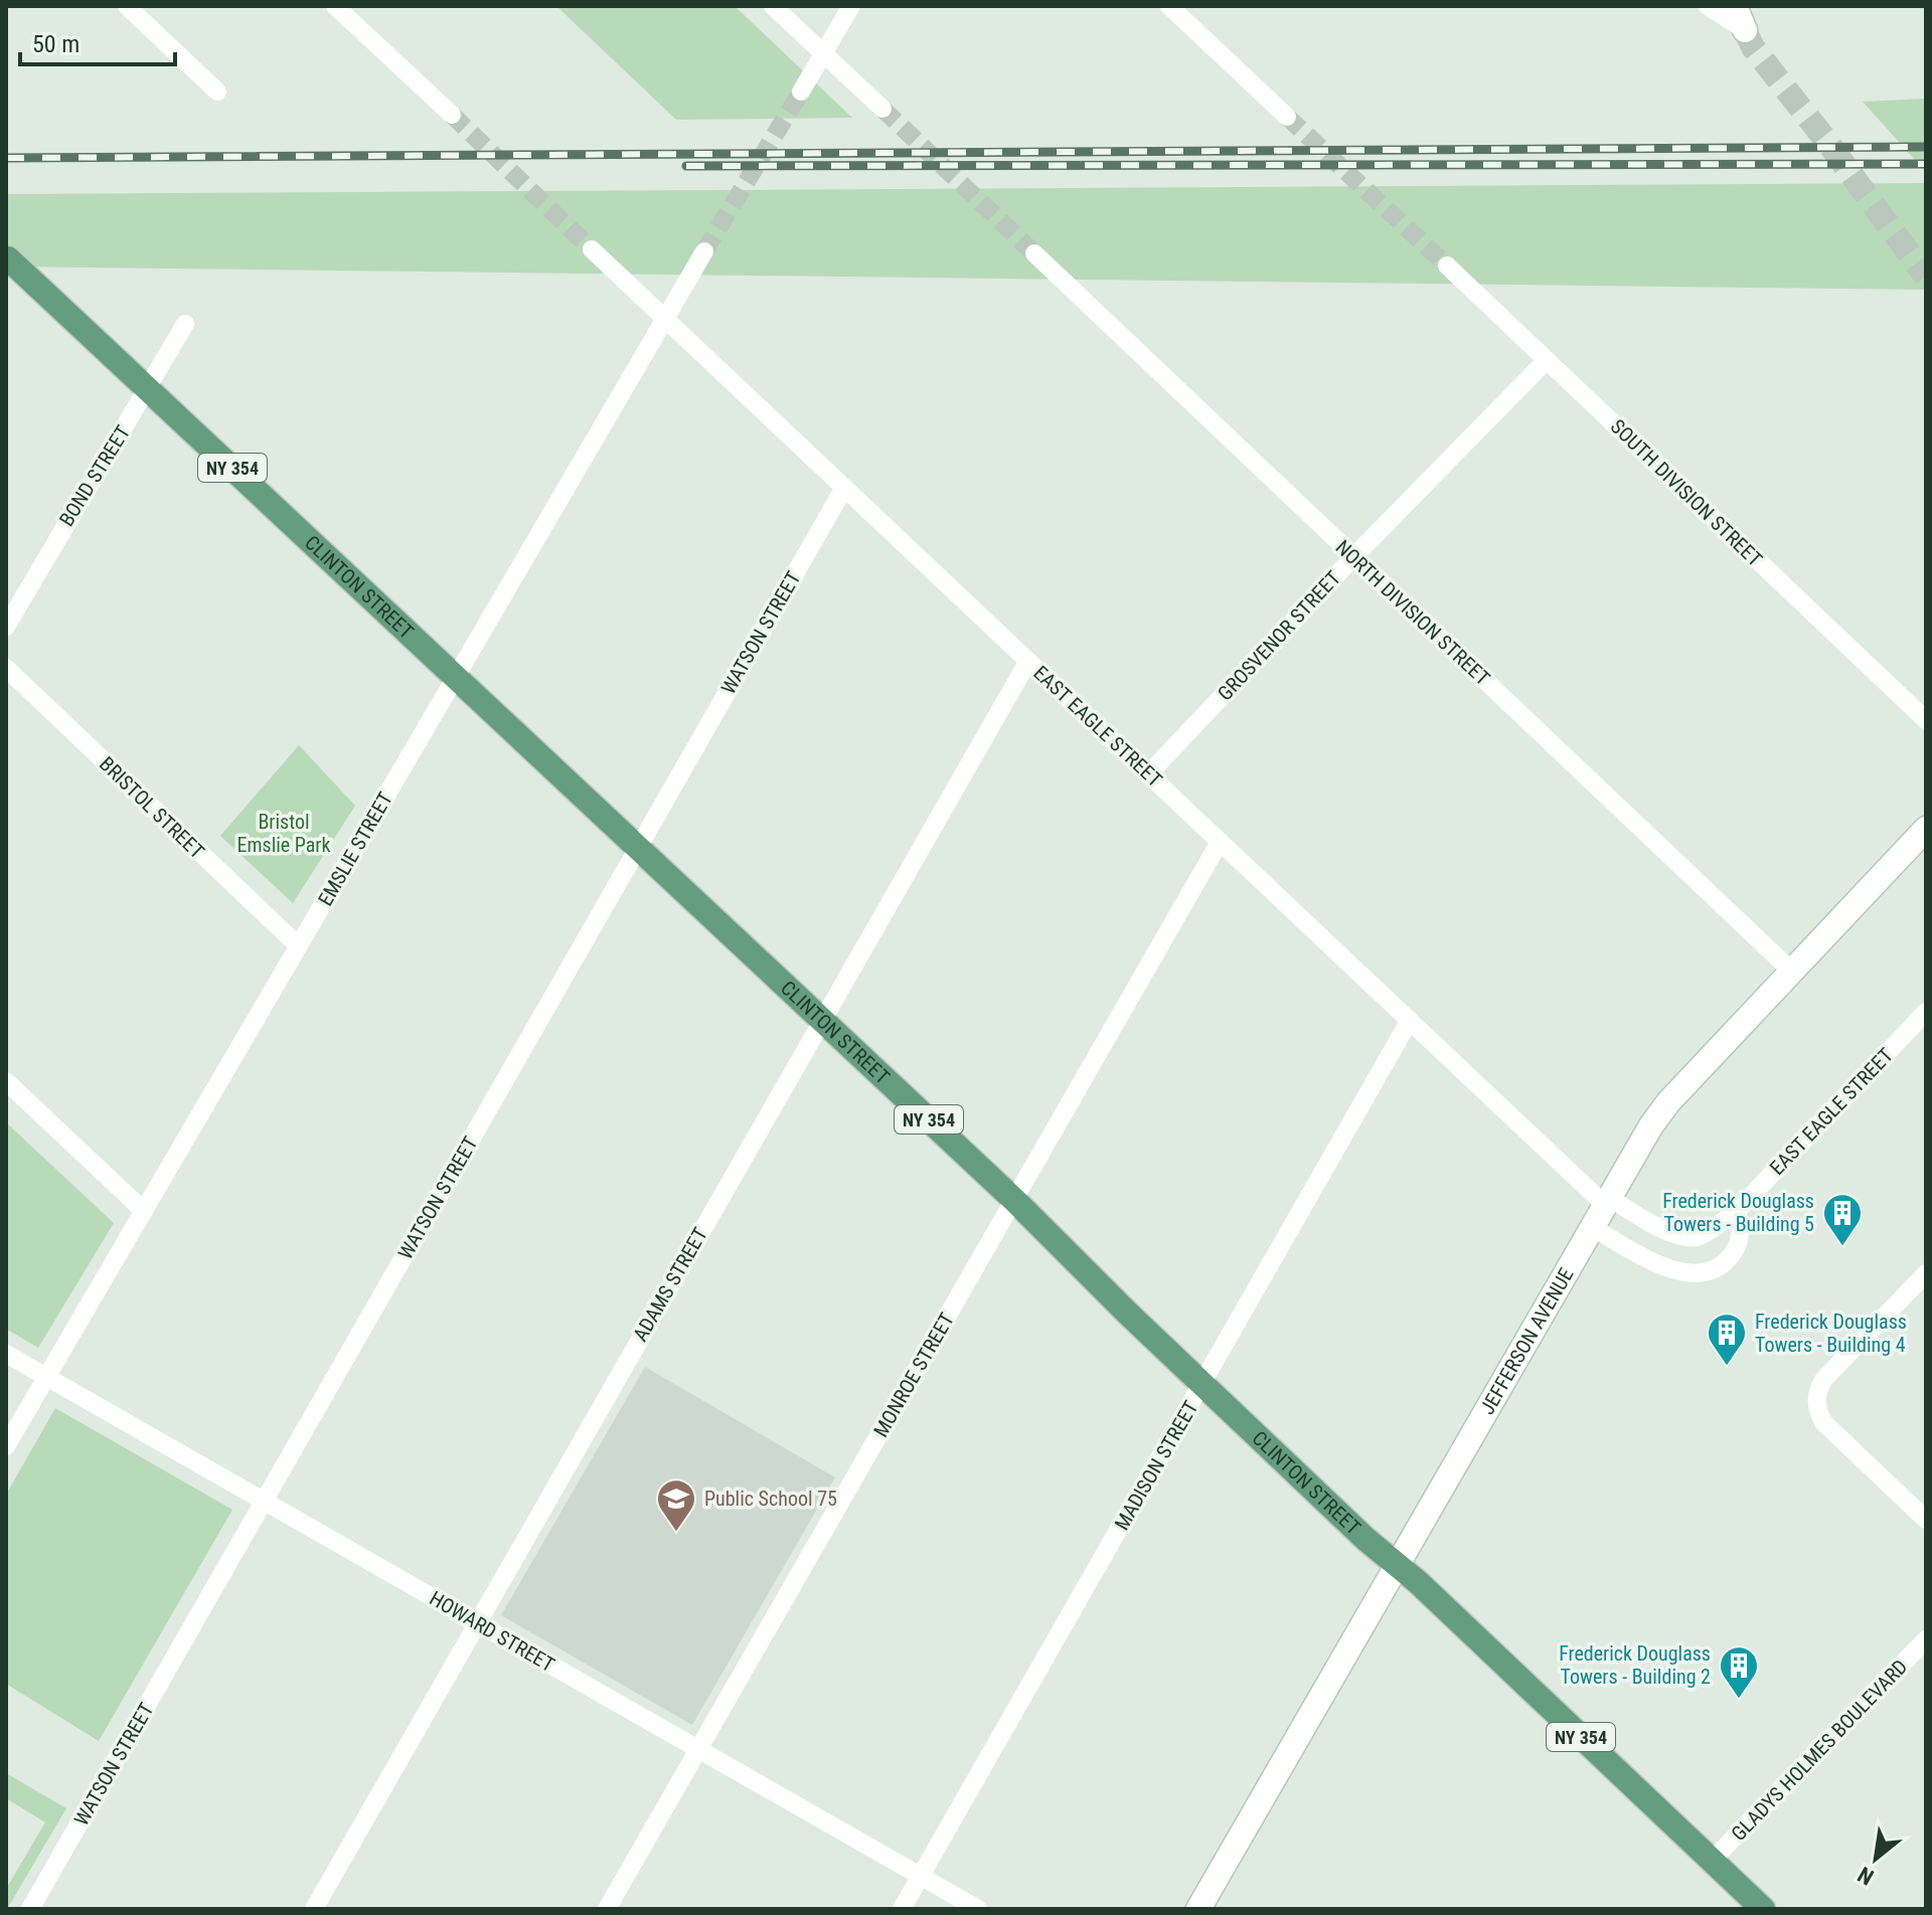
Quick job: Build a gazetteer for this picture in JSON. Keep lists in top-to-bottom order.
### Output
{
  "streets": {
    "main road": ["NY 354", "CLINTON STREET"],
    "street": [
      "BOND STREET",
      "SOUTH DIVISION STREET",
      "NORTH DIVISION STREET",
      "WATSON STREET",
      "GROSVENOR STREET",
      "EAST EAGLE STREET",
      "BRISTOL STREET",
      "EMSLIE STREET",
      "ADAMS STREET",
      "JEFFERSON AVENUE",
      "MONROE STREET",
      "MADISON STREET",
      "HOWARD STREET",
      "GLADYS HOLMES BOULEVARD"
    ]
  },
  "crossings": [
    ["BOND STREET", "CLINTON STREET"],
    ["SOUTH DIVISION STREET", "GROSVENOR STREET"],
    ["CLINTON STREET", "WATSON STREET"],
    ["CLINTON STREET", "EMSLIE STREET"],
    ["CLINTON STREET", "ADAMS STREET"],
    ["CLINTON STREET", "JEFFERSON AVENUE"],
    ["CLINTON STREET", "MONROE STREET"],
    ["CLINTON STREET", "MADISON STREET"],
    ["CLINTON STREET", "GLADYS HOLMES BOULEVARD"],
    ["NORTH DIVISION STREET", "GROSVENOR STREET"],
    ["NORTH DIVISION STREET", "JEFFERSON AVENUE"],
    ["WATSON STREET", "EAST EAGLE STREET"],
    ["WATSON STREET", "HOWARD STREET"],
    ["GROSVENOR STREET", "EAST EAGLE STREET"],
    ["EAST EAGLE STREET", "EMSLIE STREET"],
    ["EAST EAGLE STREET", "ADAMS STREET"],
    ["EAST EAGLE STREET", "JEFFERSON AVENUE"],
    ["EAST EAGLE STREET", "MONROE STREET"],
    ["EAST EAGLE STREET", "MADISON STREET"],
    ["BRISTOL STREET", "EMSLIE STREET"],
    ["EMSLIE STREET", "HOWARD STREET"],
    ["ADAMS STREET", "HOWARD STREET"],
    ["MONROE STREET", "HOWARD STREET"],
    ["MADISON STREET", "HOWARD STREET"]
  ],
  "parks": ["Bristol Emslie Park"],
  "places": {
    "building": ["Frederick Douglass Towers - Building 5", "Frederick Douglass Towers - Building 4", "Frederick Douglass Towers - Building 2"],
    "school or university": ["Public School 75"]
  },
  "scale_bar": "50 m",
  "north": "bottom left"
}
